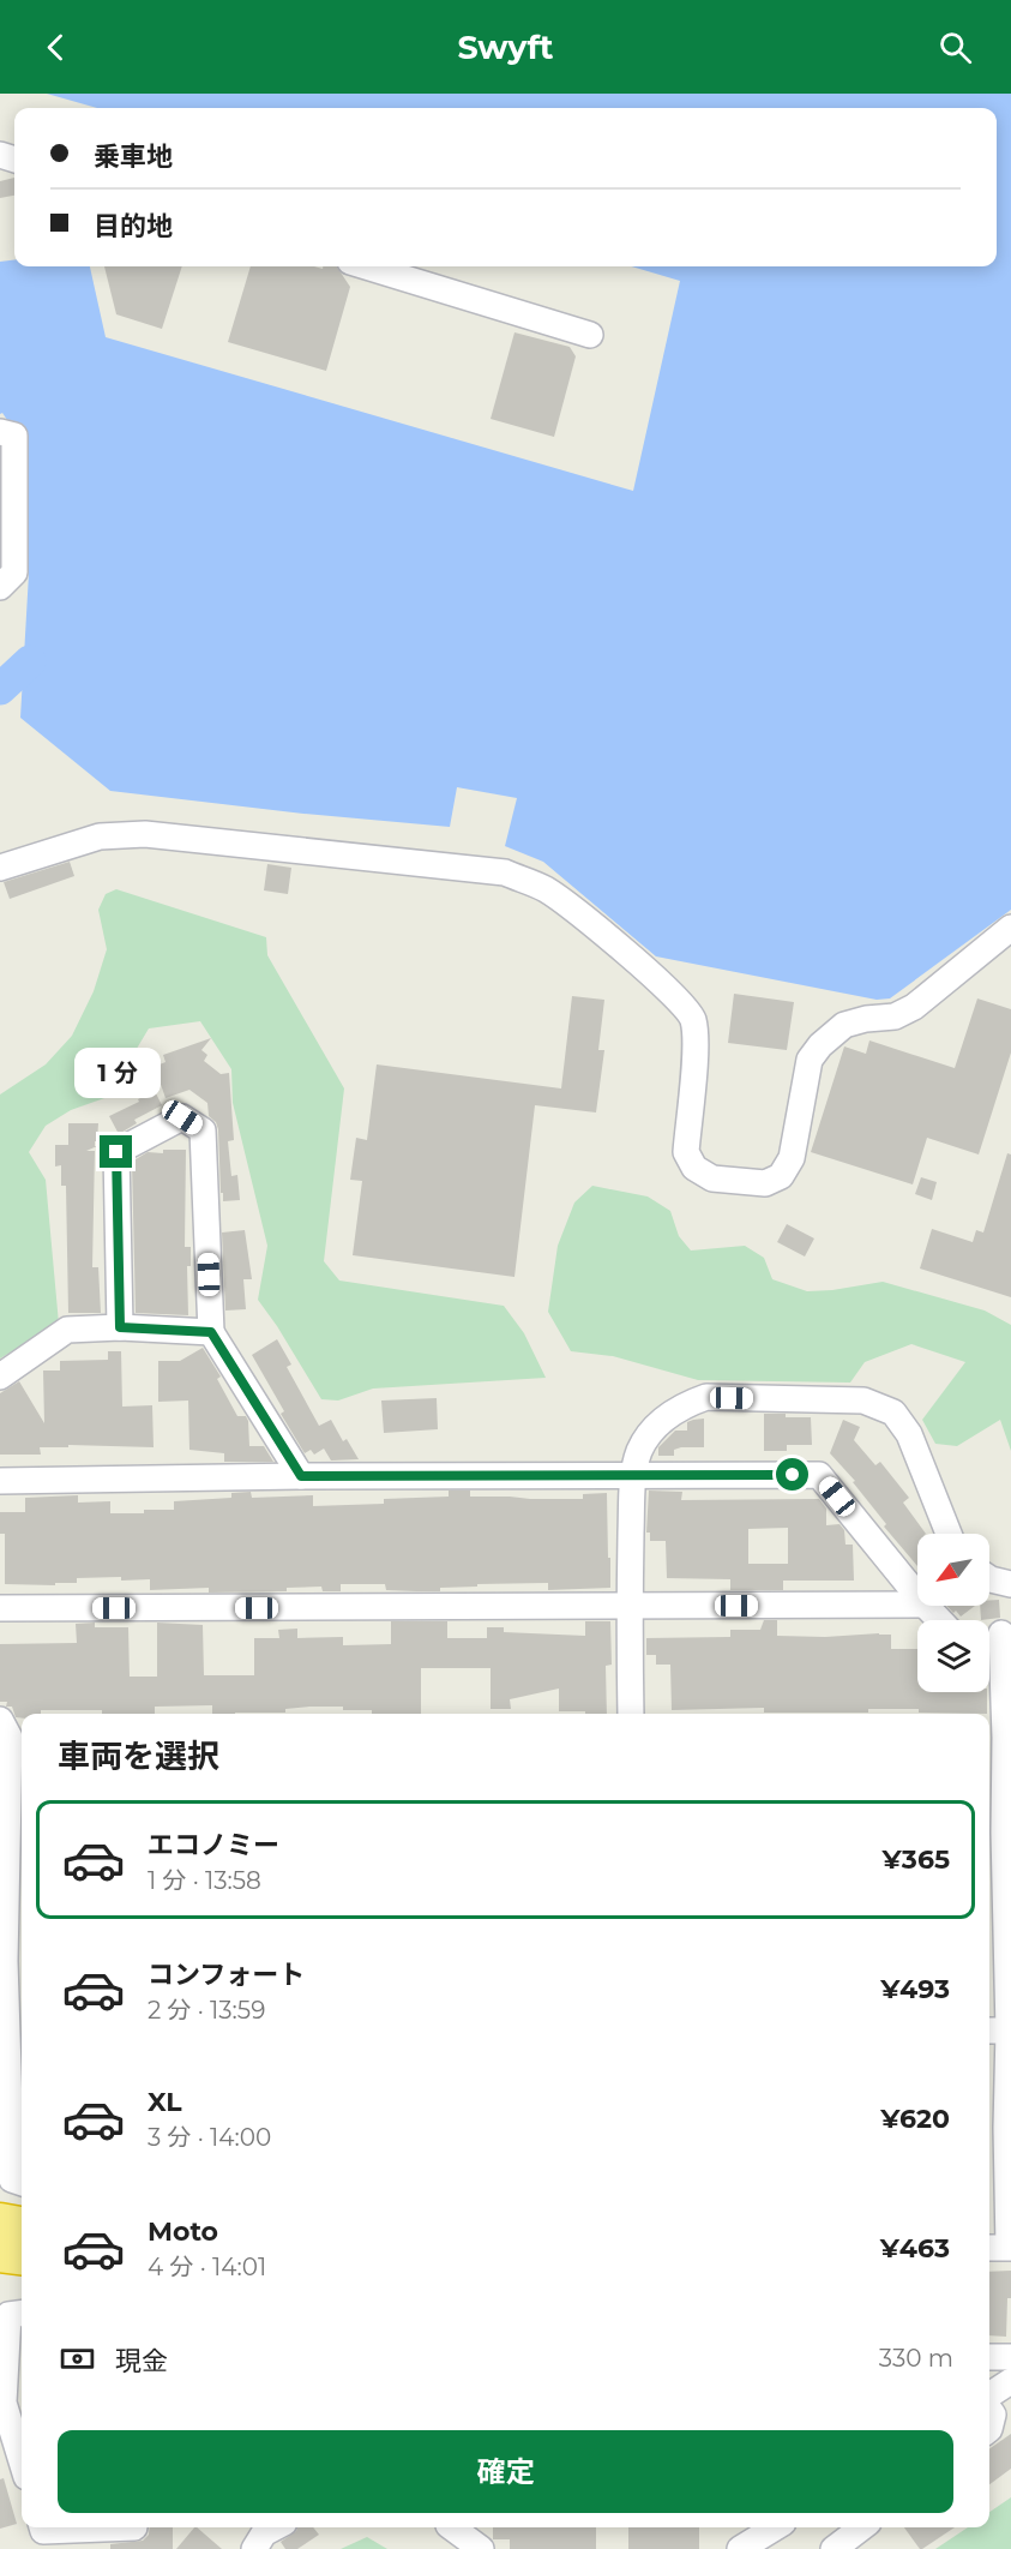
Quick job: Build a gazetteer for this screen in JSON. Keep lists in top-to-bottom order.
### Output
{
  "north": "bottom left",
  "page": {
    "header": "Swyft",
    "banner": ["乗車地", "目的地"],
    "bubble": "1 分",
    "heading": "車両を選択",
    "list": [
      {
        "name": "エコノミー",
        "note": "1 分 · 13:58",
        "value": "¥365"
      },
      {
        "name": "コンフォート",
        "note": "2 分 · 13:59",
        "value": "¥493"
      },
      {
        "name": "XL",
        "note": "3 分 · 14:00",
        "value": "¥620"
      },
      {
        "name": "Moto",
        "note": "4 分 · 14:01",
        "value": "¥463"
      }
    ],
    "pay": ["現金", "330 m"],
    "buttons": "確定"
  }
}
